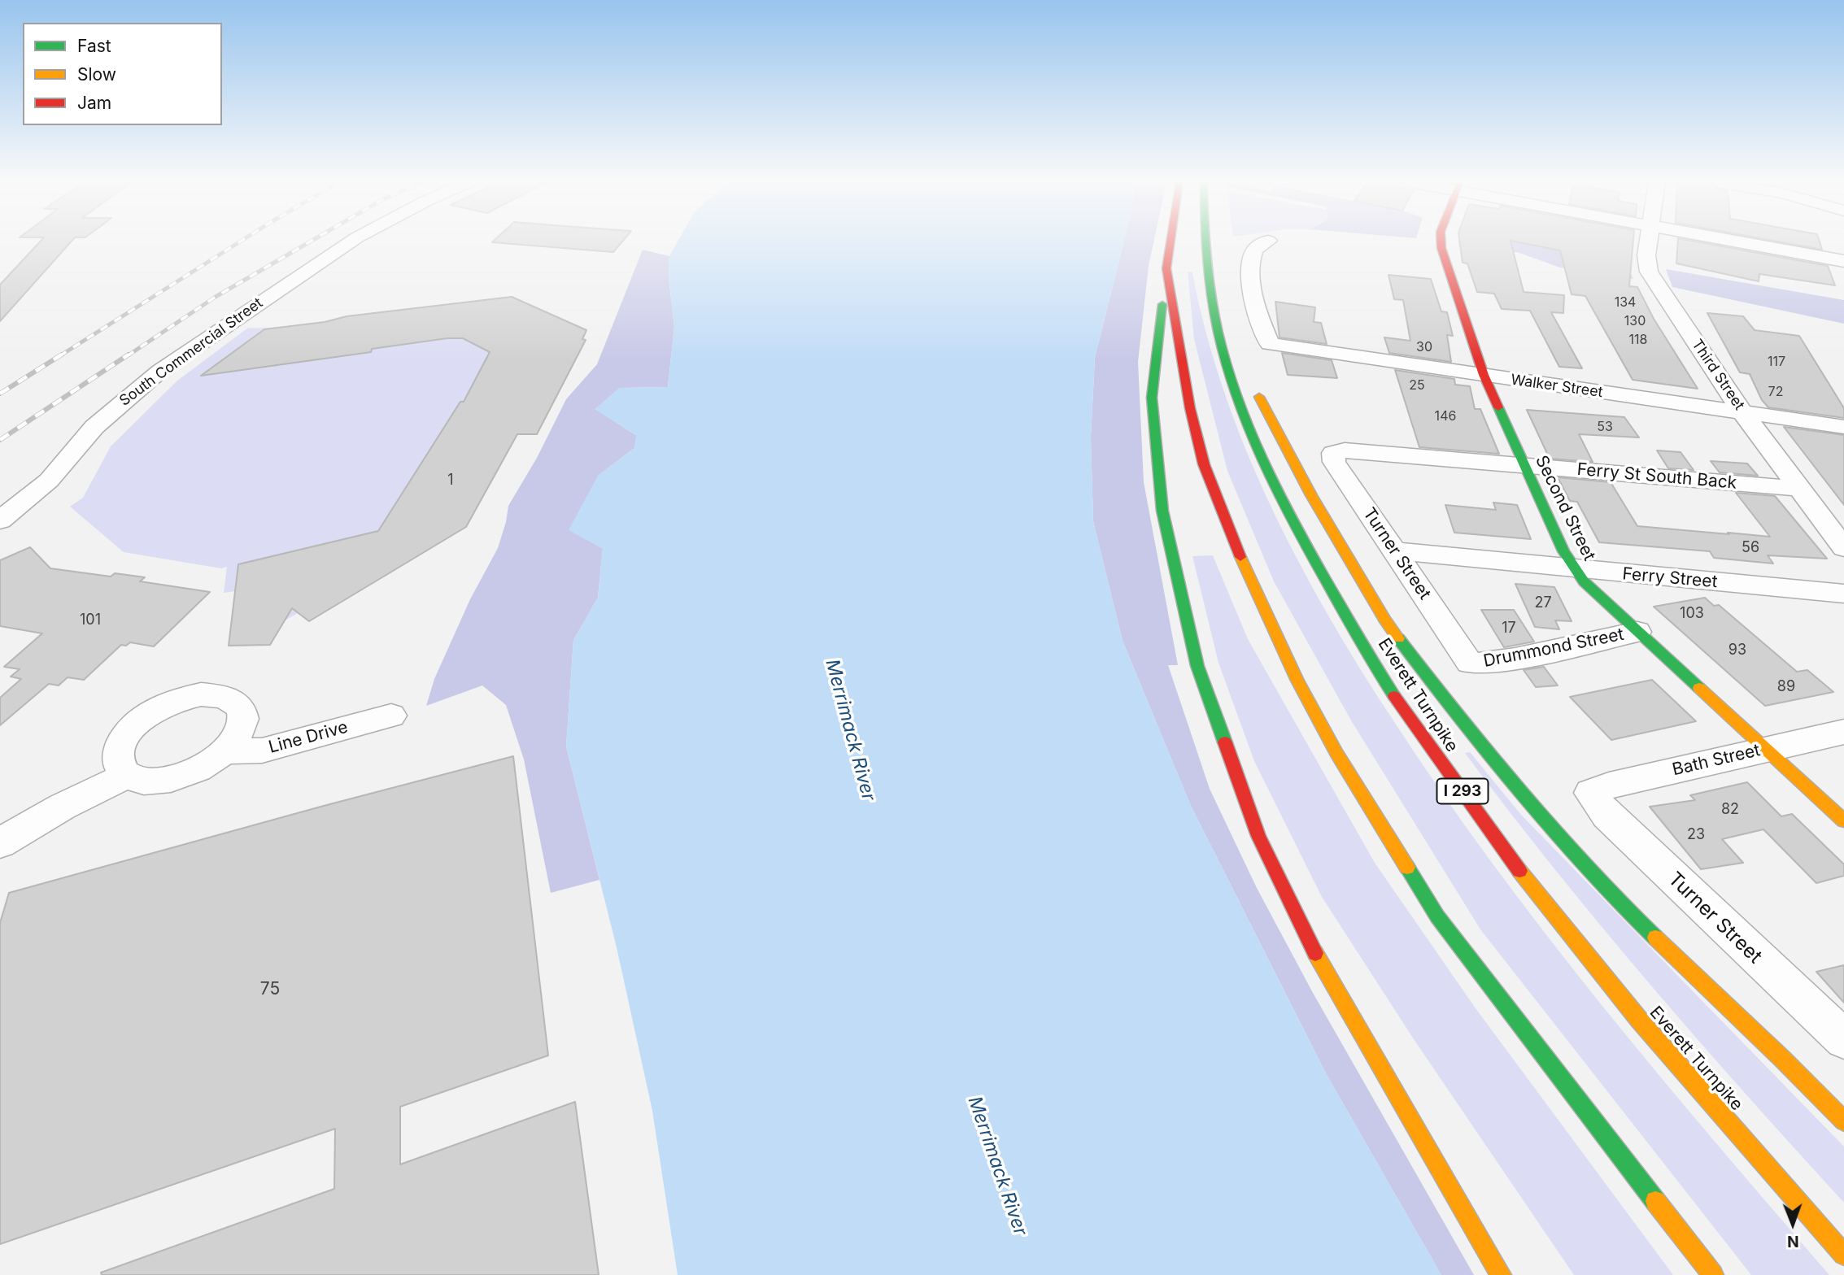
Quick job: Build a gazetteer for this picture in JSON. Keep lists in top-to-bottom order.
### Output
{
  "streets": {
    "main road": ["Second Street", "Everett Turnpike", "I 293"],
    "street": [
      "South Commercial Street",
      "Third Street",
      "Walker Street",
      "Ferry St South Back",
      "Turner Street",
      "Ferry Street",
      "Drummond Street",
      "Line Drive",
      "Bath Street"
    ]
  },
  "crossings": [
    ["Third Street", "Walker Street"],
    ["Third Street", "Ferry St South Back"],
    ["Walker Street", "Second Street"],
    ["Ferry St South Back", "Second Street"],
    ["Ferry St South Back", "Turner Street"],
    ["Second Street", "Ferry Street"],
    ["Second Street", "Drummond Street"],
    ["Second Street", "Bath Street"],
    ["Turner Street", "Ferry Street"],
    ["Turner Street", "Drummond Street"],
    ["Turner Street", "Bath Street"]
  ],
  "water": ["Merrimack River"],
  "house_numbers": [
    "134",
    "130",
    "118",
    "30",
    "117",
    "25",
    "72",
    "146",
    "53",
    "1",
    "56",
    "27",
    "103",
    "101",
    "17",
    "93",
    "89",
    "82",
    "23",
    "75"
  ],
  "legend": ["Fast", "Slow", "Jam"],
  "north": "bottom"
}
